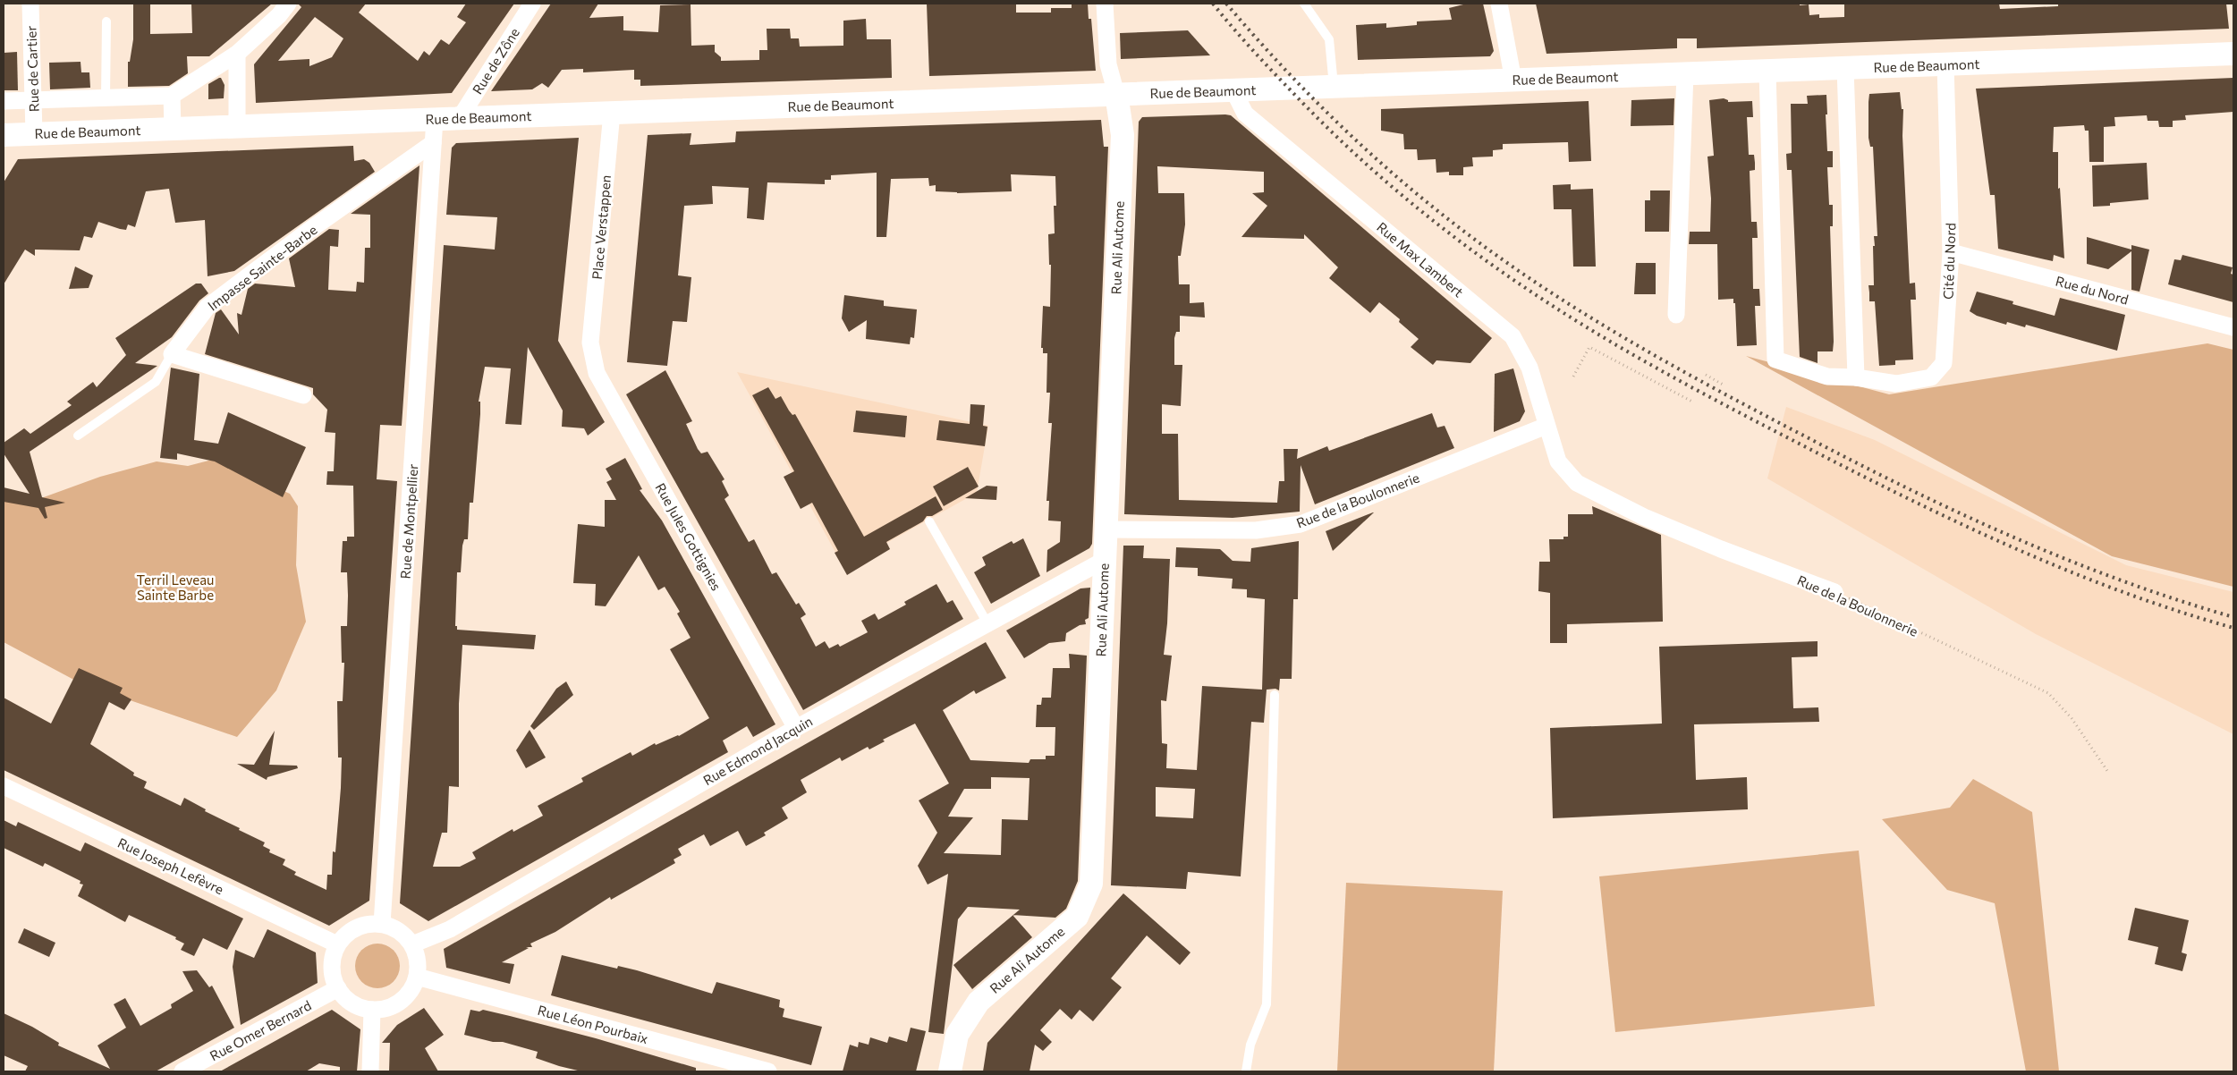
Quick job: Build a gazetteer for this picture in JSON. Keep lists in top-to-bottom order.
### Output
{
  "streets": {
    "main road": ["Rue de Beaumont", "Rue Ali Autome"],
    "street": [
      "Rue de Zône",
      "Rue de Cartier",
      "Place Verstappen",
      "Rue Max Lambert",
      "Cité du Nord",
      "Impasse Sainte-Barbe",
      "Rue du Nord",
      "Rue de la Boulonnerie",
      "Rue de Montpellier",
      "Rue Jules Gottignies",
      "Rue Edmond Jacquin",
      "Rue Joseph Lefèvre",
      "Rue Léon Pourbaix",
      "Rue Omer Bernard"
    ]
  },
  "crossings": [
    ["Rue de Zône", "Rue de Beaumont"],
    ["Rue de Beaumont", "Rue de Cartier"],
    ["Rue de Beaumont", "Place Verstappen"],
    ["Rue de Beaumont", "Rue Ali Autome"],
    ["Rue de Beaumont", "Rue Max Lambert"],
    ["Rue de Beaumont", "Cité du Nord"],
    ["Rue de Beaumont", "Rue de Montpellier"],
    ["Place Verstappen", "Rue Jules Gottignies"],
    ["Rue Ali Autome", "Rue de la Boulonnerie"],
    ["Rue Ali Autome", "Rue Edmond Jacquin"],
    ["Rue Max Lambert", "Rue de la Boulonnerie"],
    ["Cité du Nord", "Rue du Nord"],
    ["Impasse Sainte-Barbe", "Rue de Montpellier"],
    ["Rue de Montpellier", "Rue Edmond Jacquin"],
    ["Rue de Montpellier", "Rue Joseph Lefèvre"],
    ["Rue de Montpellier", "Rue Léon Pourbaix"],
    ["Rue de Montpellier", "Rue Omer Bernard"],
    ["Rue Jules Gottignies", "Rue Edmond Jacquin"],
    ["Rue Edmond Jacquin", "Rue Joseph Lefèvre"],
    ["Rue Edmond Jacquin", "Rue Léon Pourbaix"],
    ["Rue Edmond Jacquin", "Rue Omer Bernard"],
    ["Rue Joseph Lefèvre", "Rue Léon Pourbaix"],
    ["Rue Joseph Lefèvre", "Rue Omer Bernard"],
    ["Rue Léon Pourbaix", "Rue Omer Bernard"]
  ],
  "parks": ["Terril Leveau Sainte Barbe"]
}
